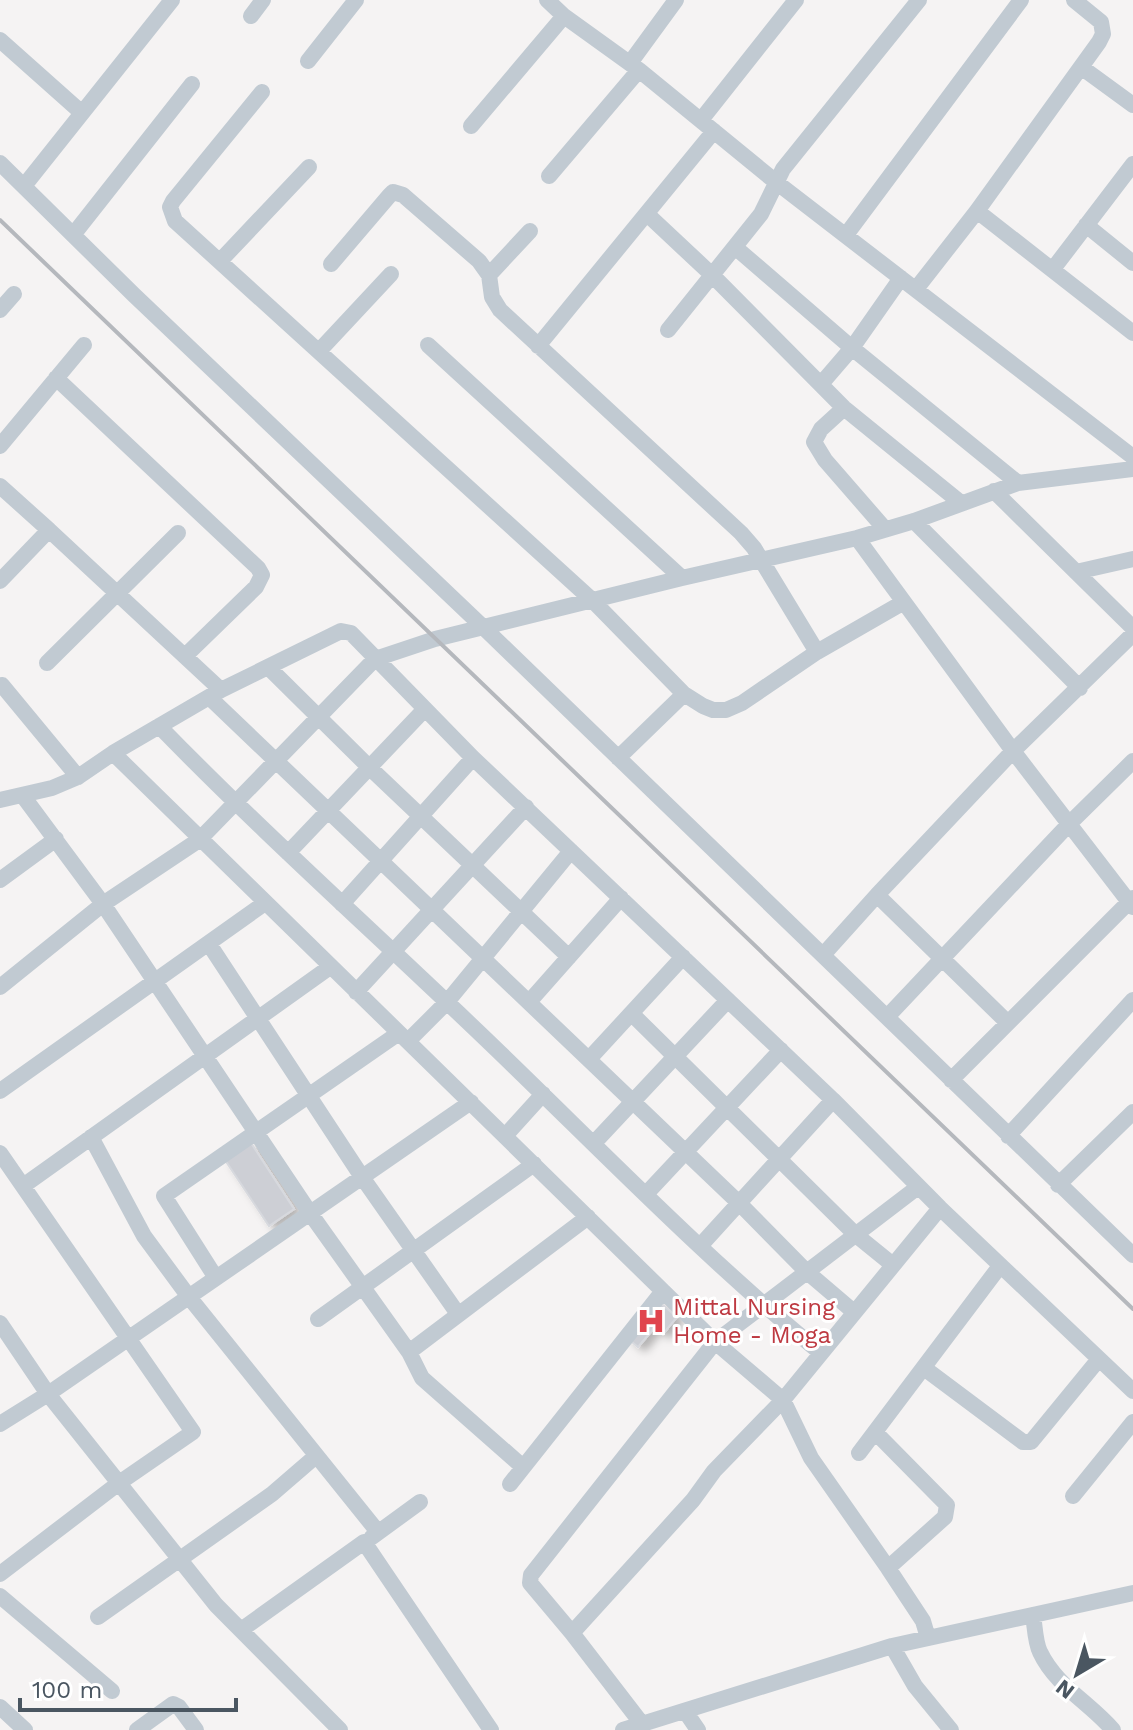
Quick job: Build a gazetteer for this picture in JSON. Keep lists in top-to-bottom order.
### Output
{
  "places": {
    "hospital": ["Mittal Nursing Home - Moga"]
  },
  "scale_bar": "100 m",
  "north": "bottom left"
}
